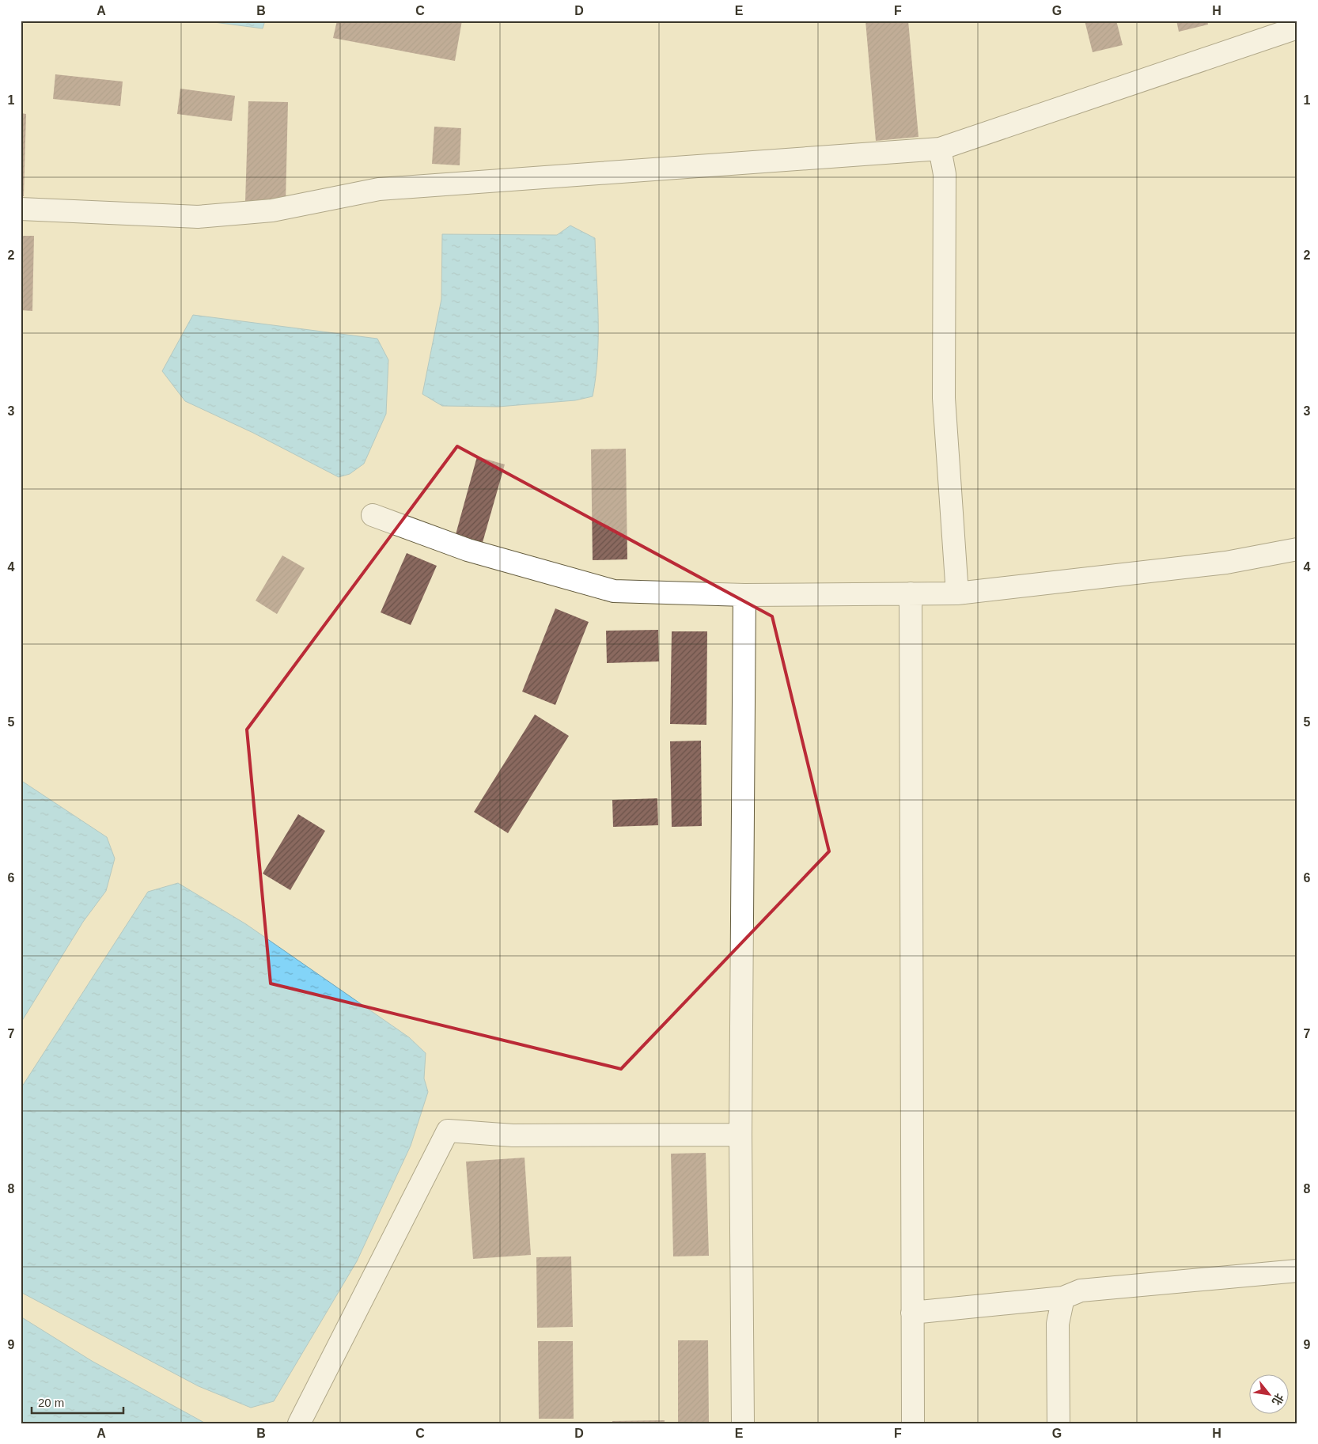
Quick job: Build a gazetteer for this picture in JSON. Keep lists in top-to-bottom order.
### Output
{
  "scale_bar": "20 m",
  "north": "bottom right",
  "grid": {
    "columns": [
      "A",
      "B",
      "C",
      "D",
      "E",
      "F",
      "G",
      "H"
    ],
    "rows": [
      "1",
      "2",
      "3",
      "4",
      "5",
      "6",
      "7",
      "8",
      "9"
    ]
  }
}
